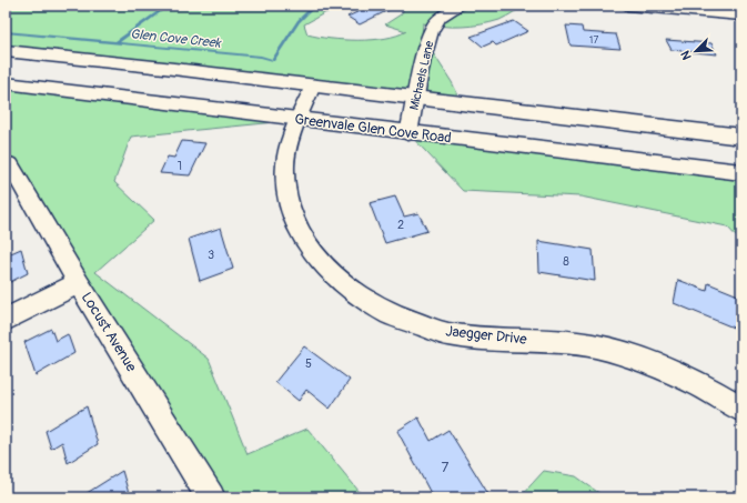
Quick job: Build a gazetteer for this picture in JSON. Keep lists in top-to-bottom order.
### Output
{
  "streets": {
    "main road": ["Greenvale Glen Cove Road"],
    "street": ["Michaels Lane", "Locust Avenue", "Jaegger Drive"]
  },
  "crossings": [
    ["Michaels Lane", "Greenvale Glen Cove Road"],
    ["Greenvale Glen Cove Road", "Jaegger Drive"]
  ],
  "water": ["Glen Cove Creek"],
  "house_numbers": [
    "17",
    "1",
    "2",
    "3",
    "8",
    "5",
    "7"
  ],
  "north": "bottom left"
}
